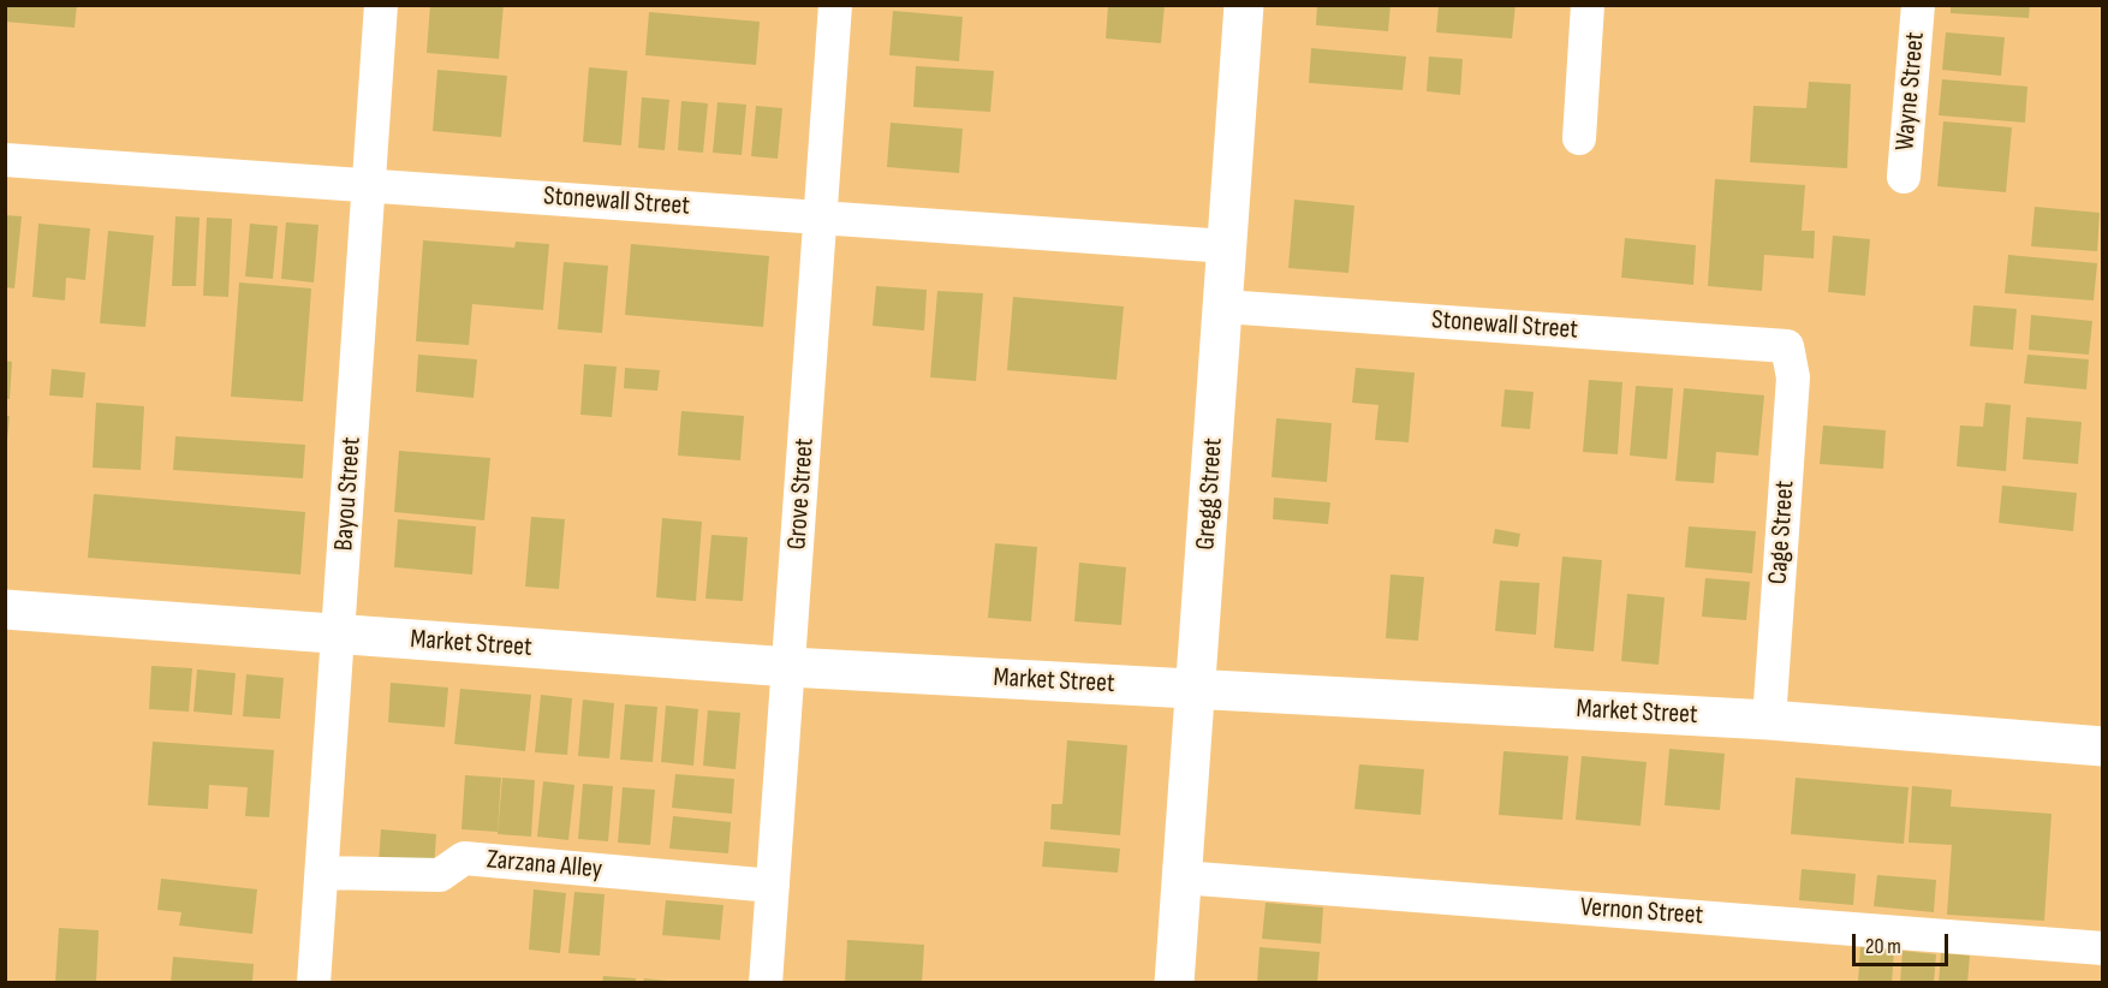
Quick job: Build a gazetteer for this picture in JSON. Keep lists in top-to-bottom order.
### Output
{
  "streets": {
    "street": [
      "Wayne Street",
      "Stonewall Street",
      "Bayou Street",
      "Grove Street",
      "Gregg Street",
      "Cage Street",
      "Market Street",
      "Zarzana Alley",
      "Vernon Street"
    ]
  },
  "crossings": [
    ["Stonewall Street", "Bayou Street"],
    ["Stonewall Street", "Grove Street"],
    ["Stonewall Street", "Gregg Street"],
    ["Stonewall Street", "Cage Street"],
    ["Bayou Street", "Market Street"],
    ["Bayou Street", "Zarzana Alley"],
    ["Grove Street", "Market Street"],
    ["Grove Street", "Zarzana Alley"],
    ["Gregg Street", "Market Street"],
    ["Gregg Street", "Vernon Street"],
    ["Cage Street", "Market Street"]
  ],
  "scale_bar": "20 m"
}
